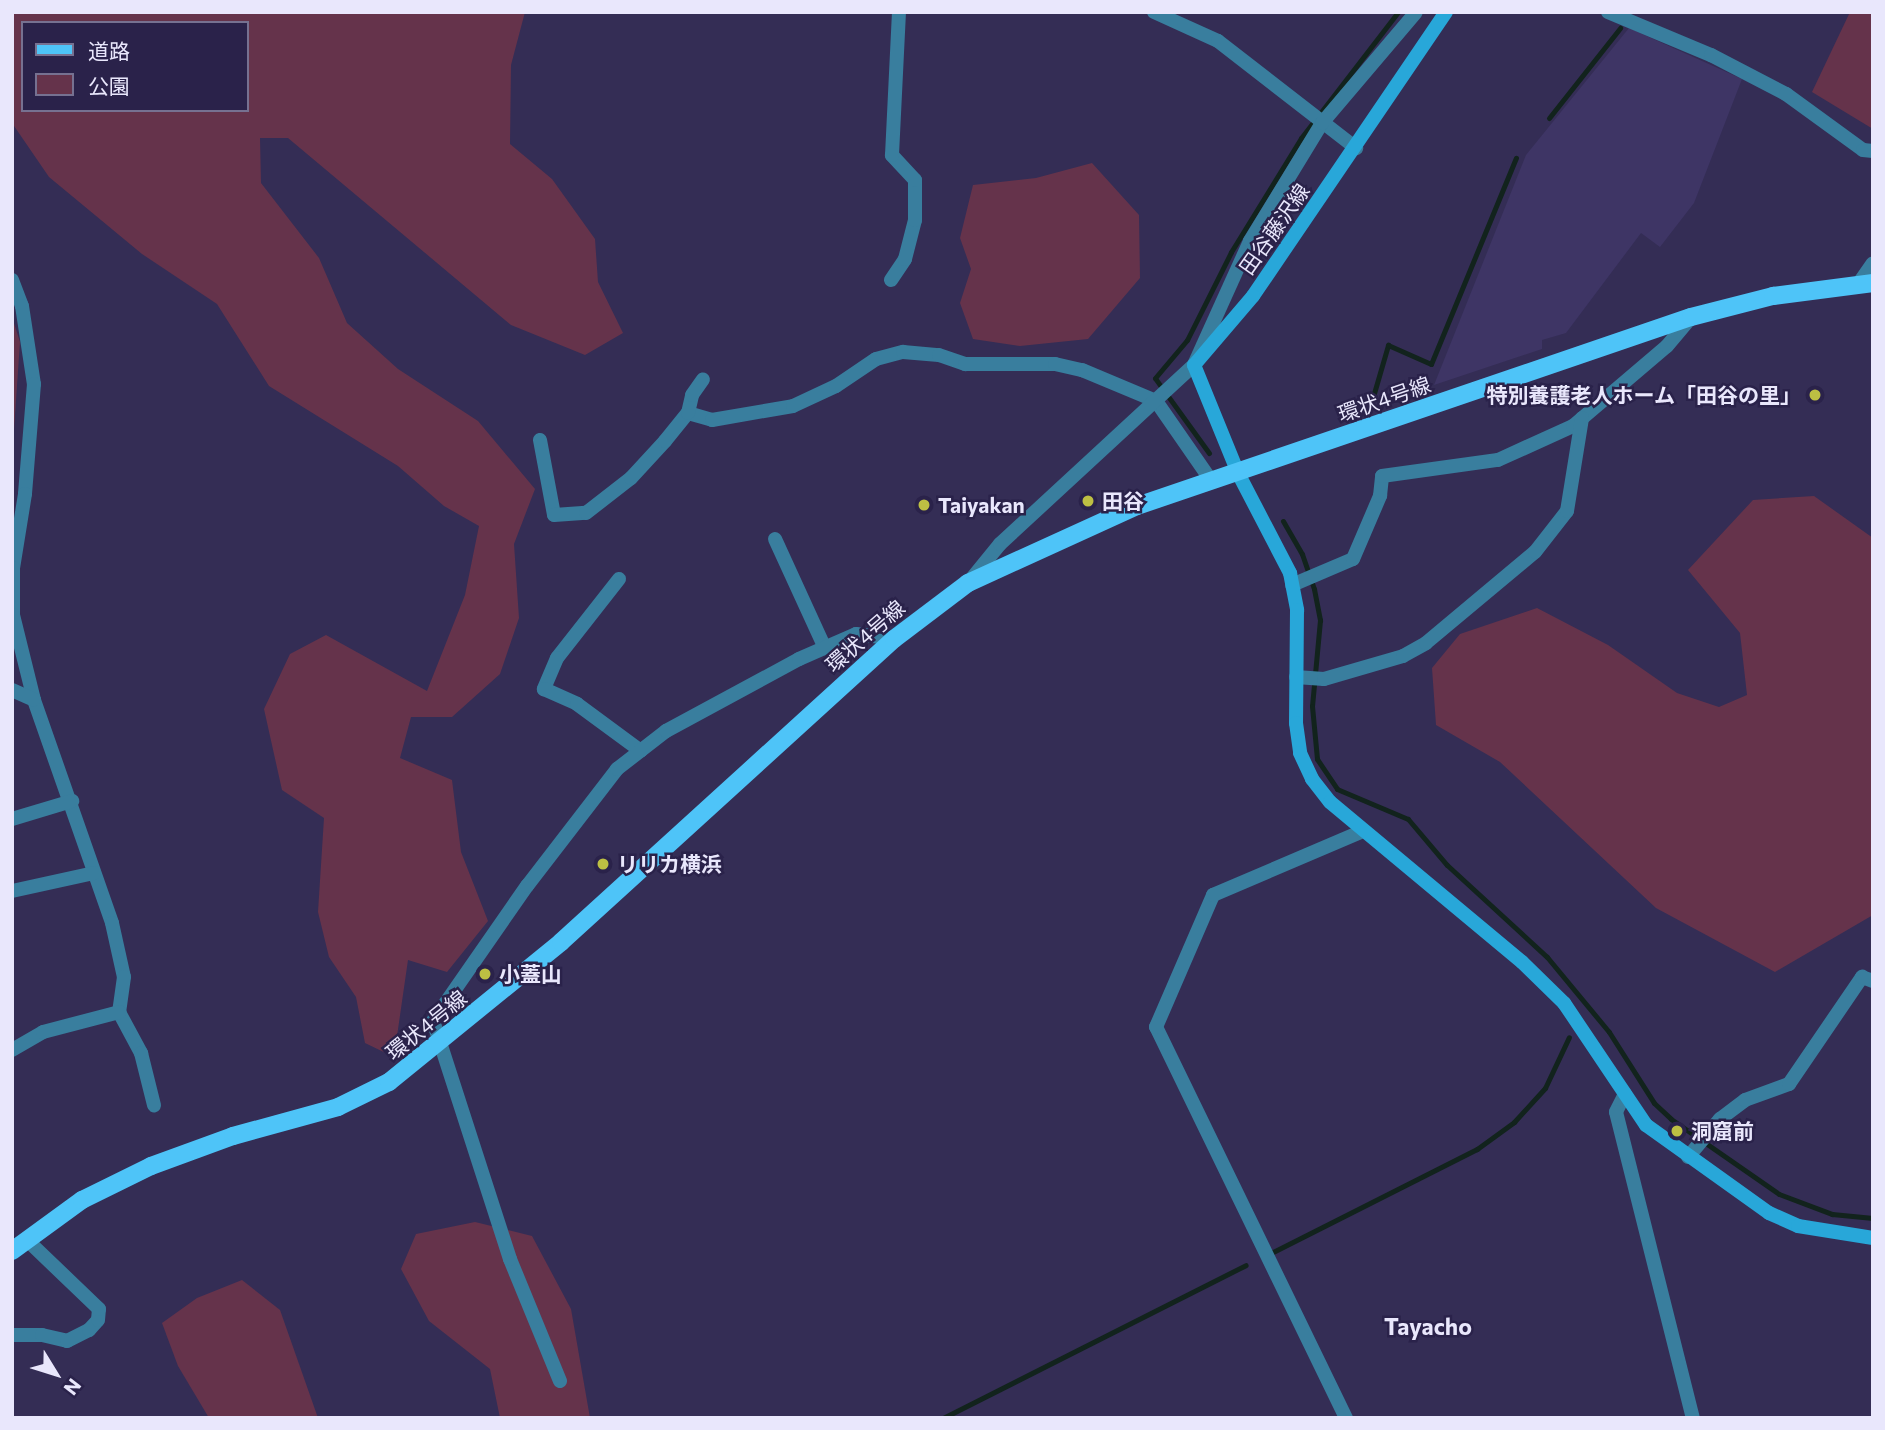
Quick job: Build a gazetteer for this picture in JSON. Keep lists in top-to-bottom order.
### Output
{
  "streets": {
    "main road": ["環状4号線"],
    "street": ["田谷藤沢線"]
  },
  "districts": ["Tayacho"],
  "places": [
    "特別養護老人ホーム「田谷の里」",
    "田谷",
    "Taiyakan",
    "リリカ横浜",
    "小蓋山",
    "洞窟前"
  ],
  "legend": ["道路", "公園"],
  "north": "bottom right"
}
